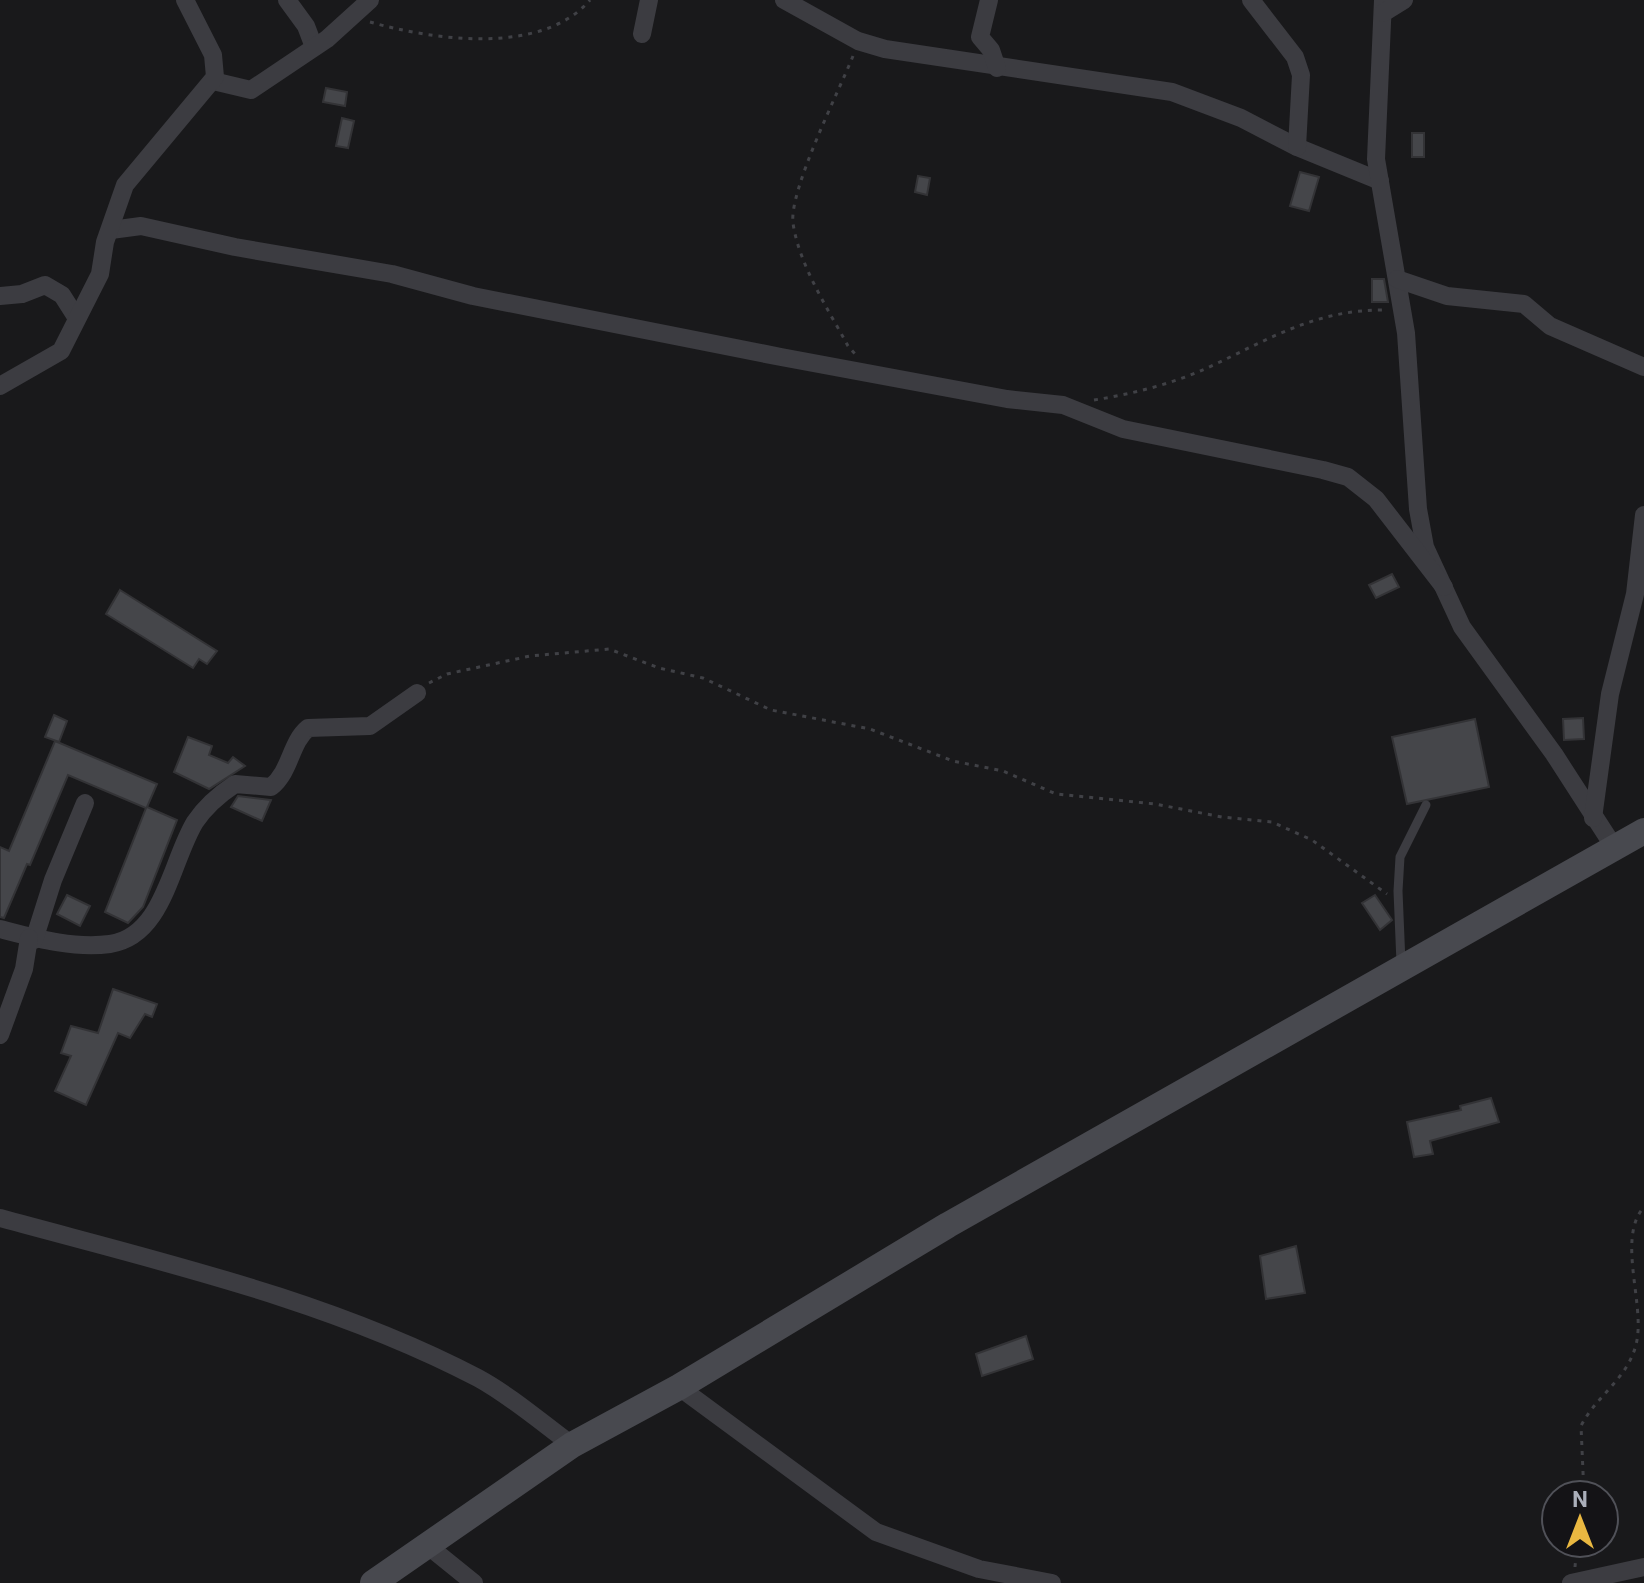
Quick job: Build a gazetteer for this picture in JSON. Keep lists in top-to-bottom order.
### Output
{
  "north": "top"
}
